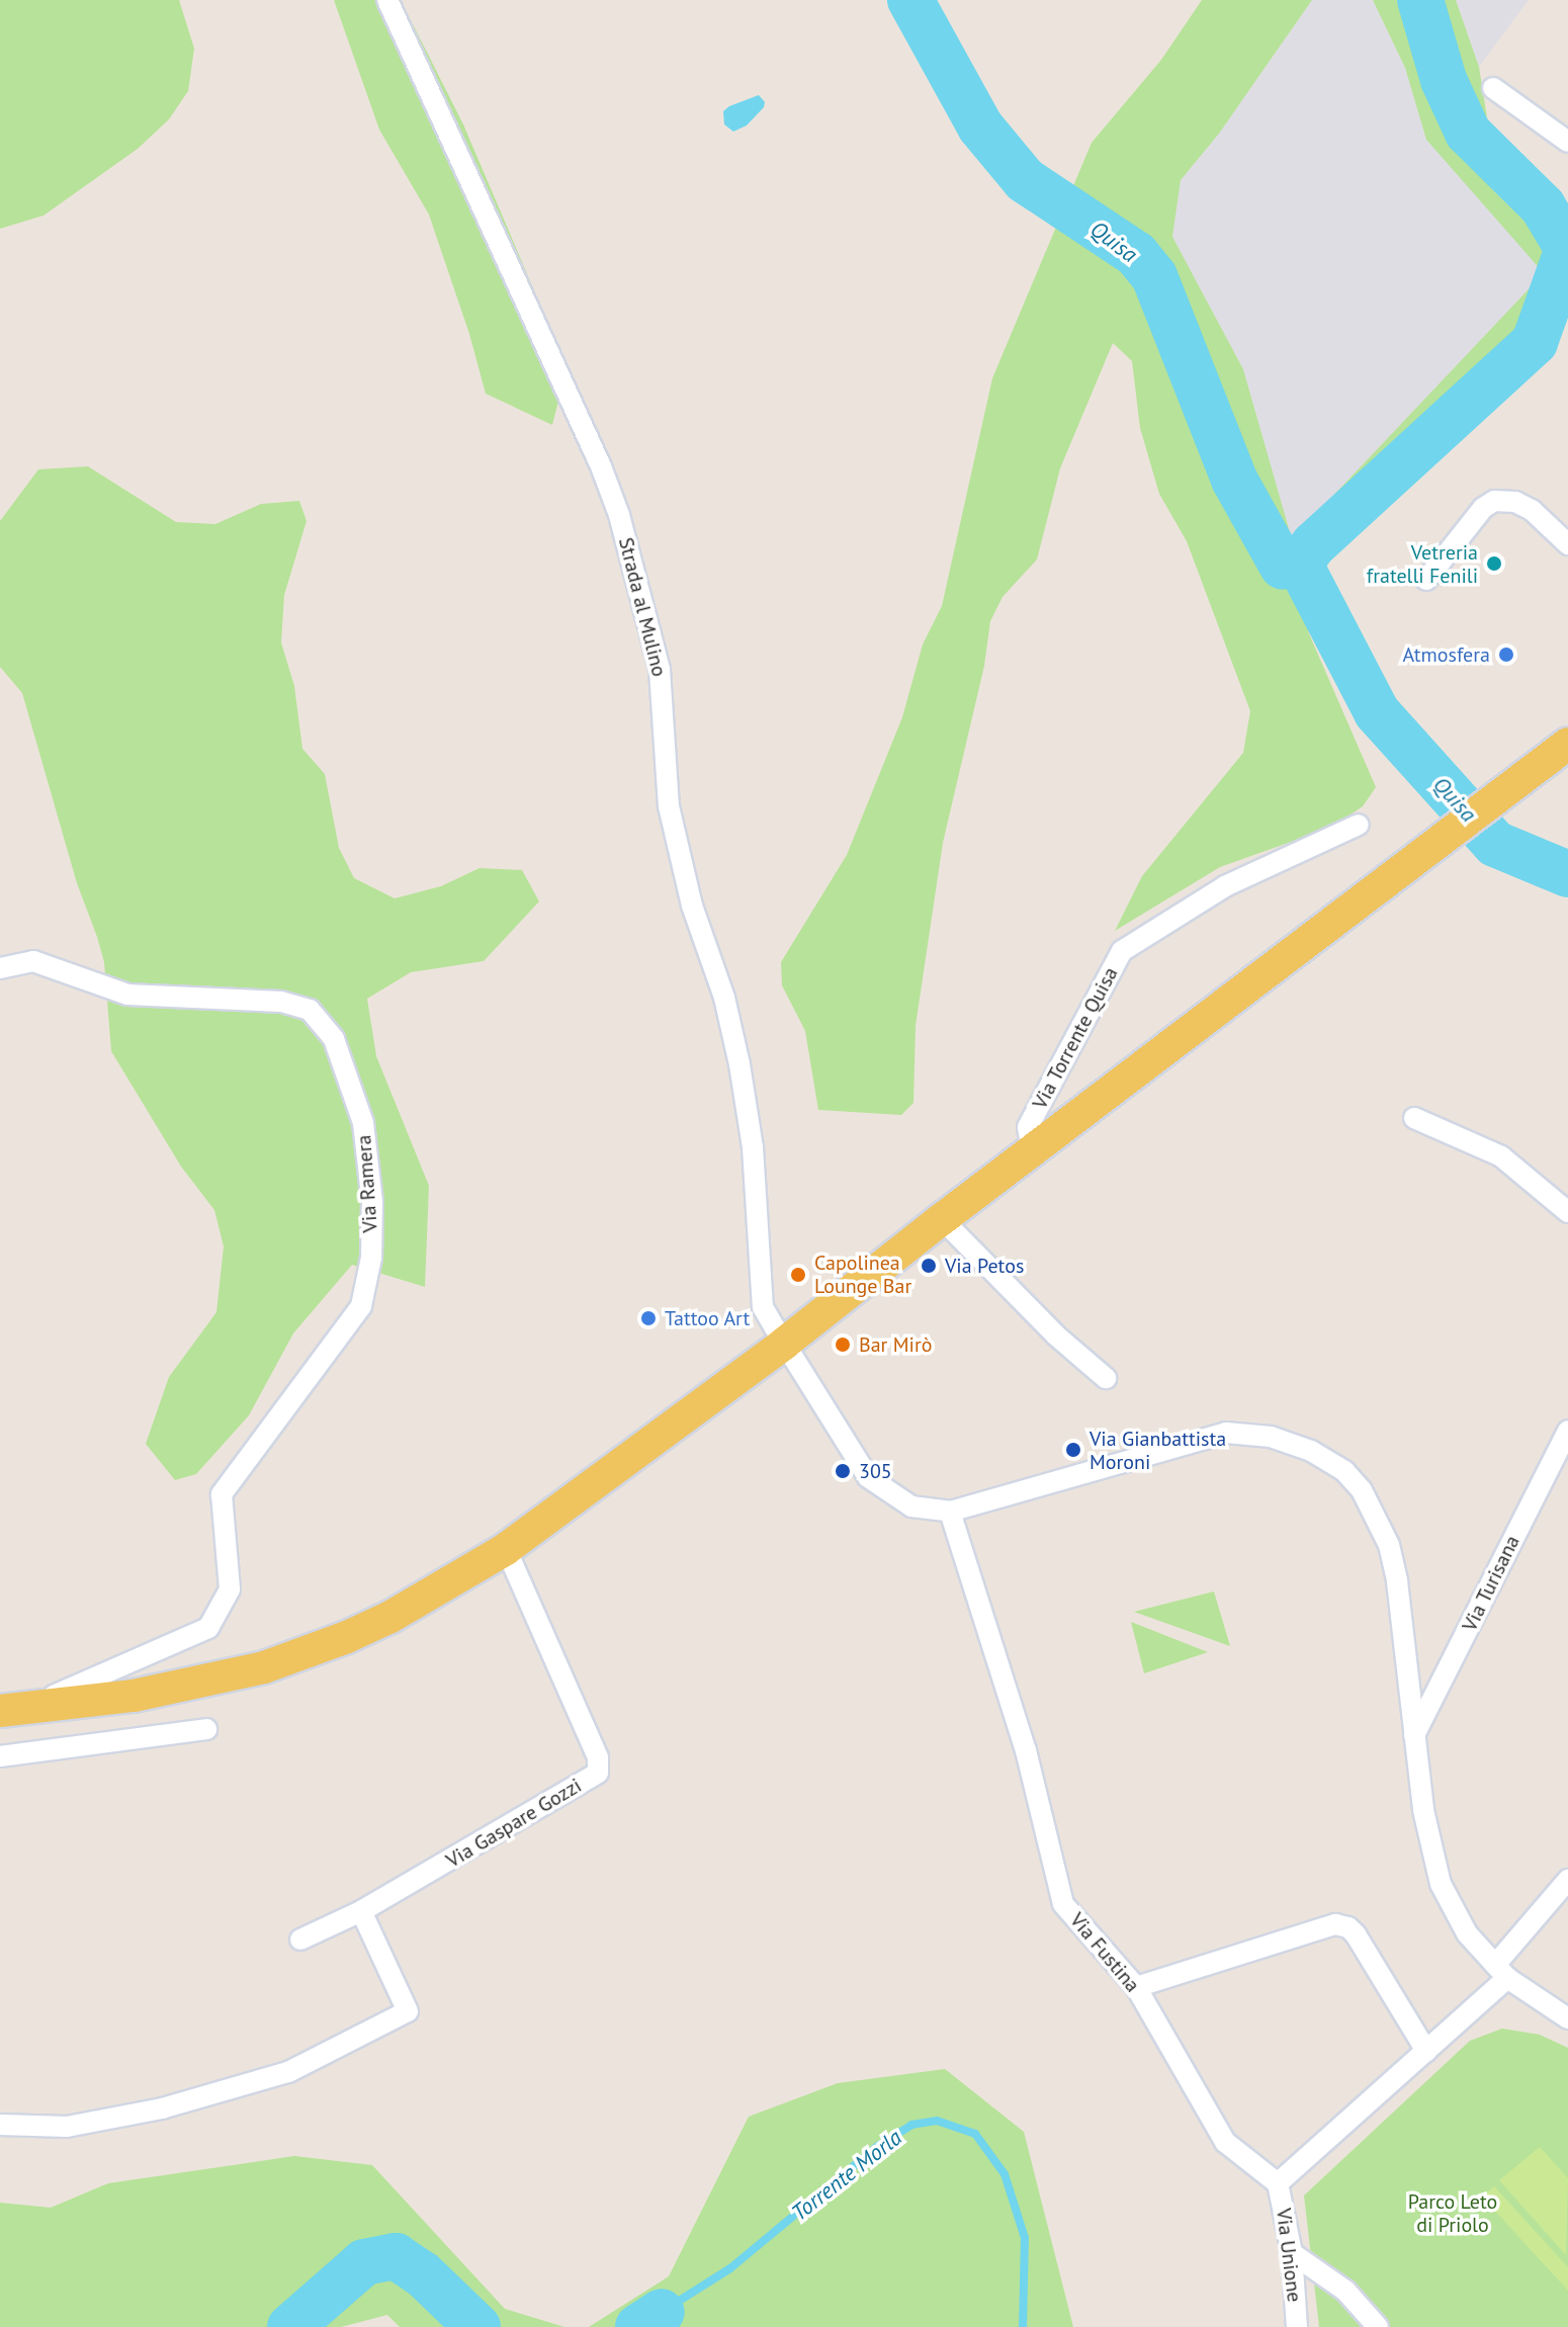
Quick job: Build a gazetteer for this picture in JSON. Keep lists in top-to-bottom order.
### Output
{
  "streets": {
    "main road": ["Via Ramera"],
    "street": [
      "Strada al Mulino",
      "Via Torrente Quisa",
      "Via Turisana",
      "Via Gaspare Gozzi",
      "Via Fustina",
      "Via Unione"
    ]
  },
  "crossings": [
    ["Strada al Mulino", "Via Ramera"],
    ["Via Ramera", "Via Gaspare Gozzi"],
    ["Via Fustina", "Via Unione"]
  ],
  "water": ["Quisa", "Torrente Morla"],
  "parks": ["Parco Leto di Priolo"],
  "places": [
    "Vetreria fratelli Fenili",
    "Atmosfera",
    "Via Petos",
    "Capolinea Lounge Bar",
    "Tattoo Art",
    "Bar Mirò",
    "Via Gianbattista Moroni",
    "305"
  ]
}
